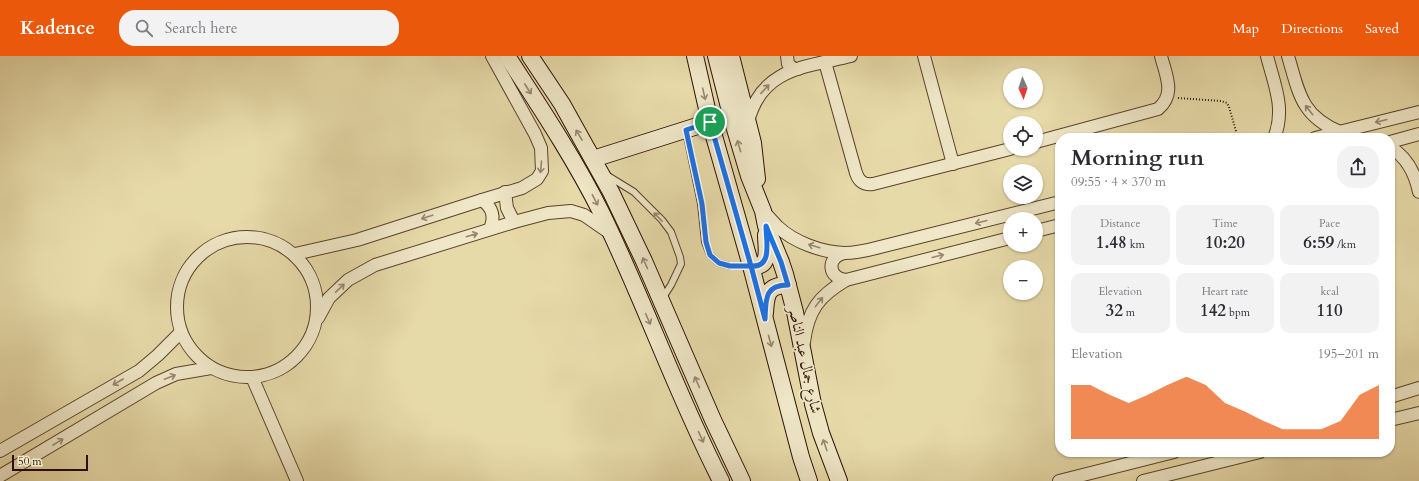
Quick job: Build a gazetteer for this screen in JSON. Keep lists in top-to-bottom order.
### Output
{
  "streets": {
    "main road": ["شارع جمال عبد الناصر"]
  },
  "scale_bar": "50 m",
  "north": "bottom",
  "page": {
    "header": "Kadence",
    "search": "Search here",
    "nav": ["Map", "Directions", "Saved"],
    "map_buttons": ["+", "−"],
    "heading": ["Morning run", "09:55 · 4 × 370 m"],
    "stats": [
      ["Distance", "1.48 km"],
      ["Time", "10:20"],
      ["Pace", "6:59 /km"],
      ["Elevation", "32 m"],
      ["Heart rate", "142 bpm"],
      ["kcal", "110"]
    ],
    "chart": ["Elevation", "195–201 m"],
    "scale": "50 m"
  }
}
